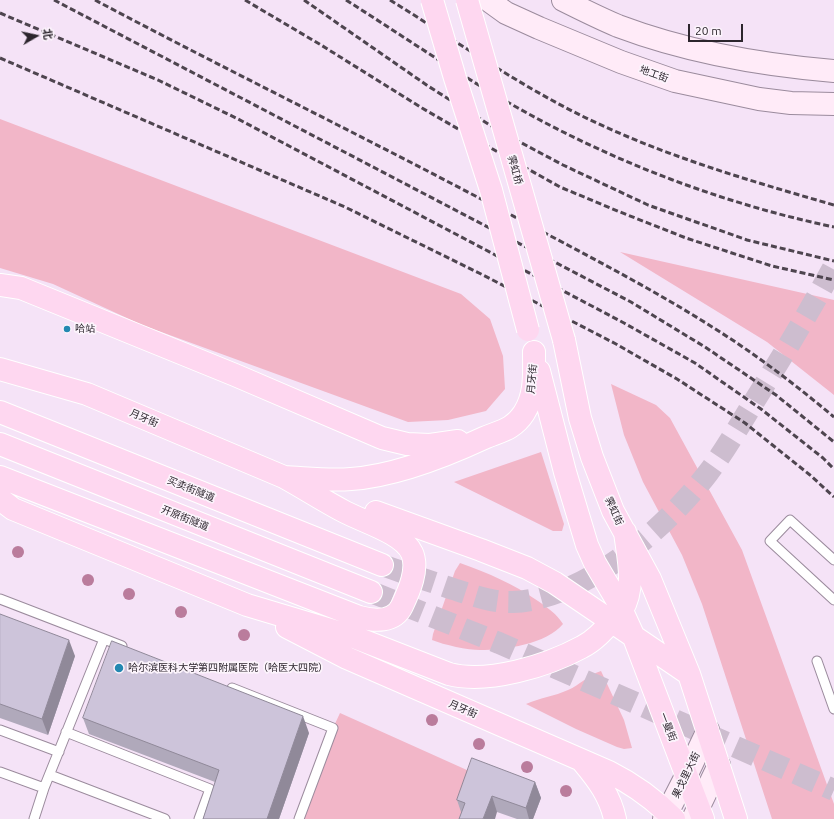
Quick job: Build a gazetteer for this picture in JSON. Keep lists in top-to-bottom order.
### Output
{
  "streets": {
    "main road": [
      "地工街",
      "霁虹桥",
      "月牙街",
      "买卖街隧道",
      "霁虹街",
      "开原街隧道",
      "一曼街",
      "果戈里大街"
    ]
  },
  "crossings": [
    ["霁虹桥", "霁虹街"],
    ["月牙街", "霁虹街"],
    ["月牙街", "一曼街"],
    ["月牙街", "果戈里大街"],
    ["一曼街", "果戈里大街"]
  ],
  "places": ["哈站", "哈尔滨医科大学第四附属医院（哈医大四院）"],
  "scale_bar": "20 m",
  "north": "right"
}
